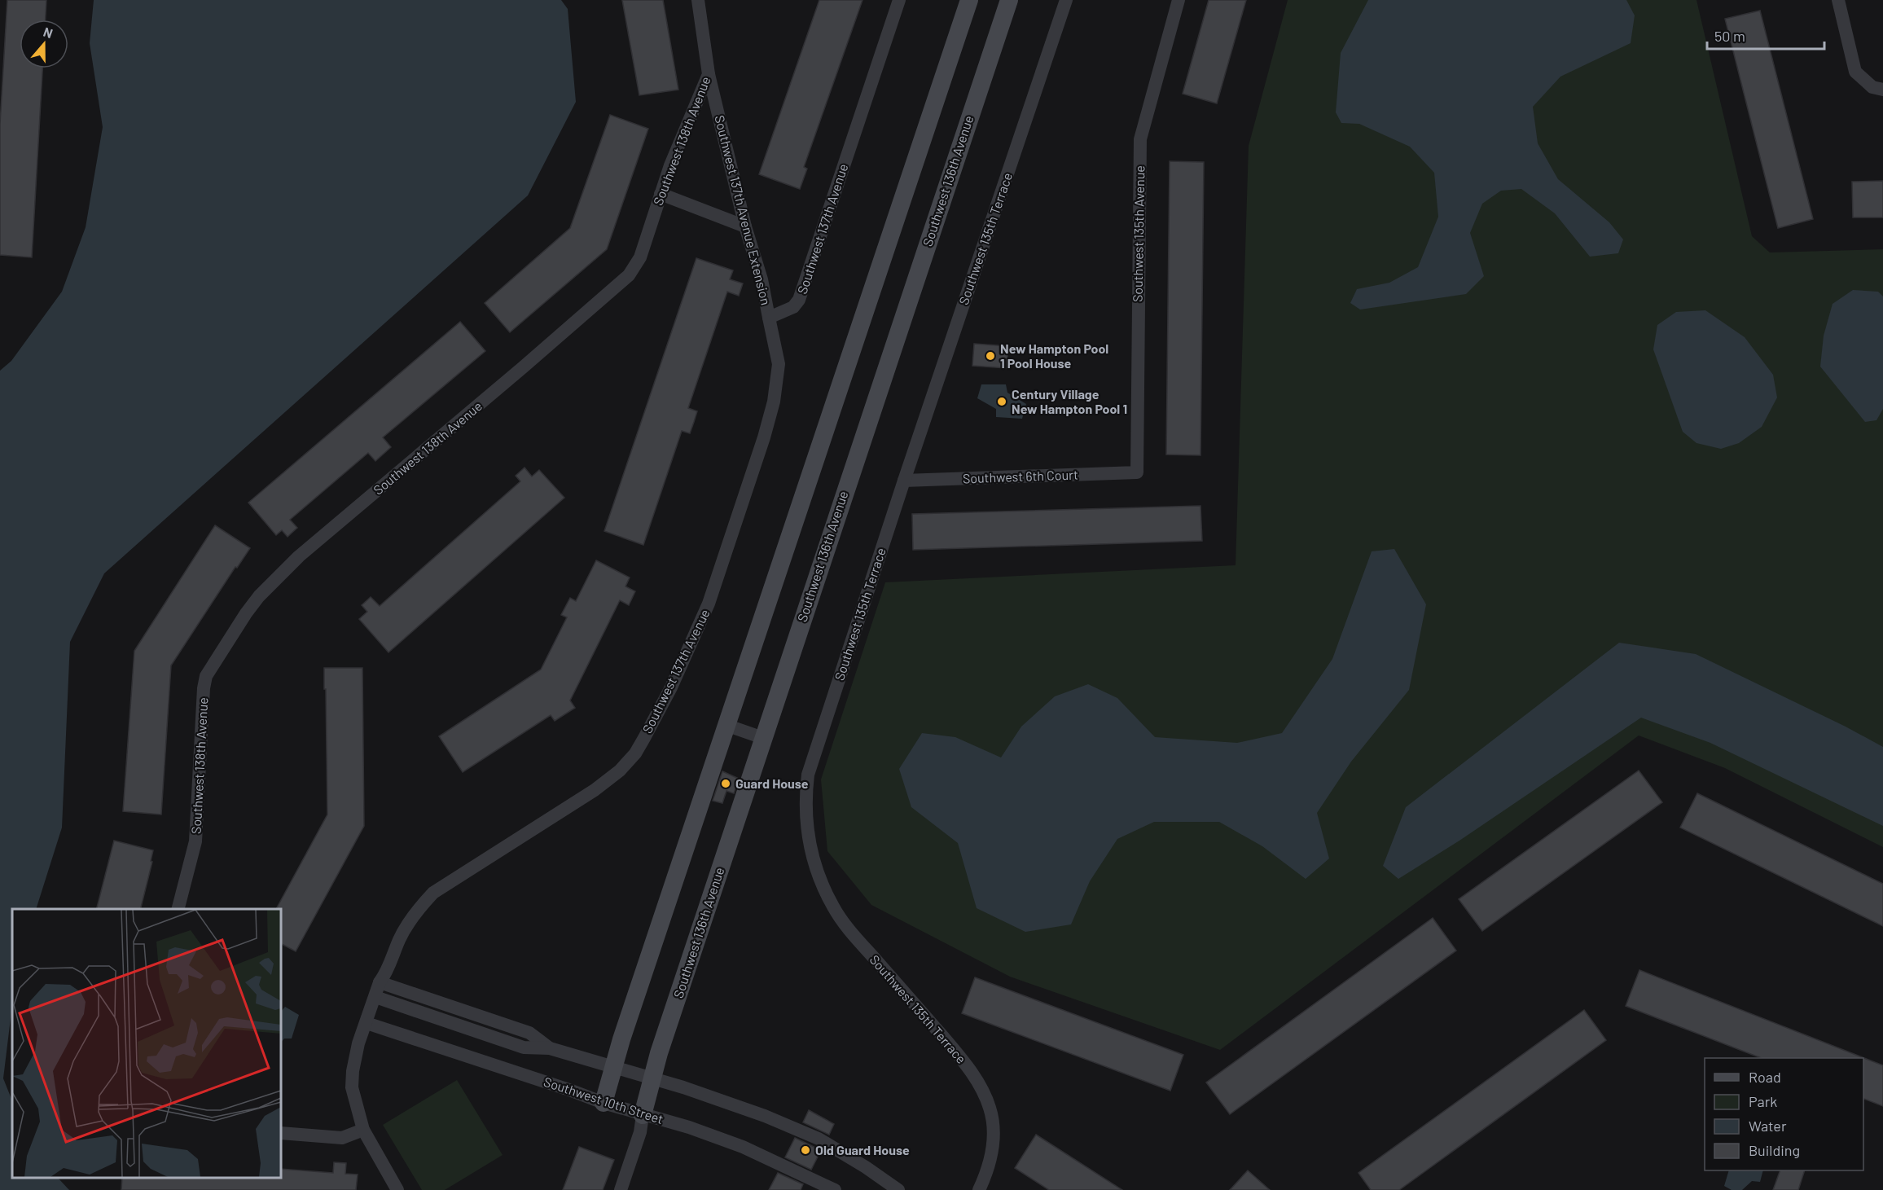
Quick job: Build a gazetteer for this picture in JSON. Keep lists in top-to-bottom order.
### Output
{
  "streets": {
    "street": [
      "Southwest 138th Avenue",
      "Southwest 136th Avenue",
      "Southwest 137th Avenue Extension",
      "Southwest 137th Avenue",
      "Southwest 135th Avenue",
      "Southwest 135th Terrace",
      "Southwest 6th Court",
      "Southwest 10th Street"
    ]
  },
  "crossings": [
    ["Southwest 138th Avenue", "Southwest 137th Avenue Extension"],
    ["Southwest 136th Avenue", "Southwest 10th Street"],
    ["Southwest 137th Avenue Extension", "Southwest 137th Avenue"],
    ["Southwest 137th Avenue", "Southwest 10th Street"],
    ["Southwest 135th Avenue", "Southwest 6th Court"],
    ["Southwest 135th Terrace", "Southwest 6th Court"]
  ],
  "places": [
    "New Hampton Pool 1 Pool House",
    "Century Village New Hampton Pool 1",
    "Guard House",
    "Old Guard House"
  ],
  "legend": [
    "Road",
    "Park",
    "Water",
    "Building"
  ],
  "scale_bar": "50 m",
  "north": "top"
}
